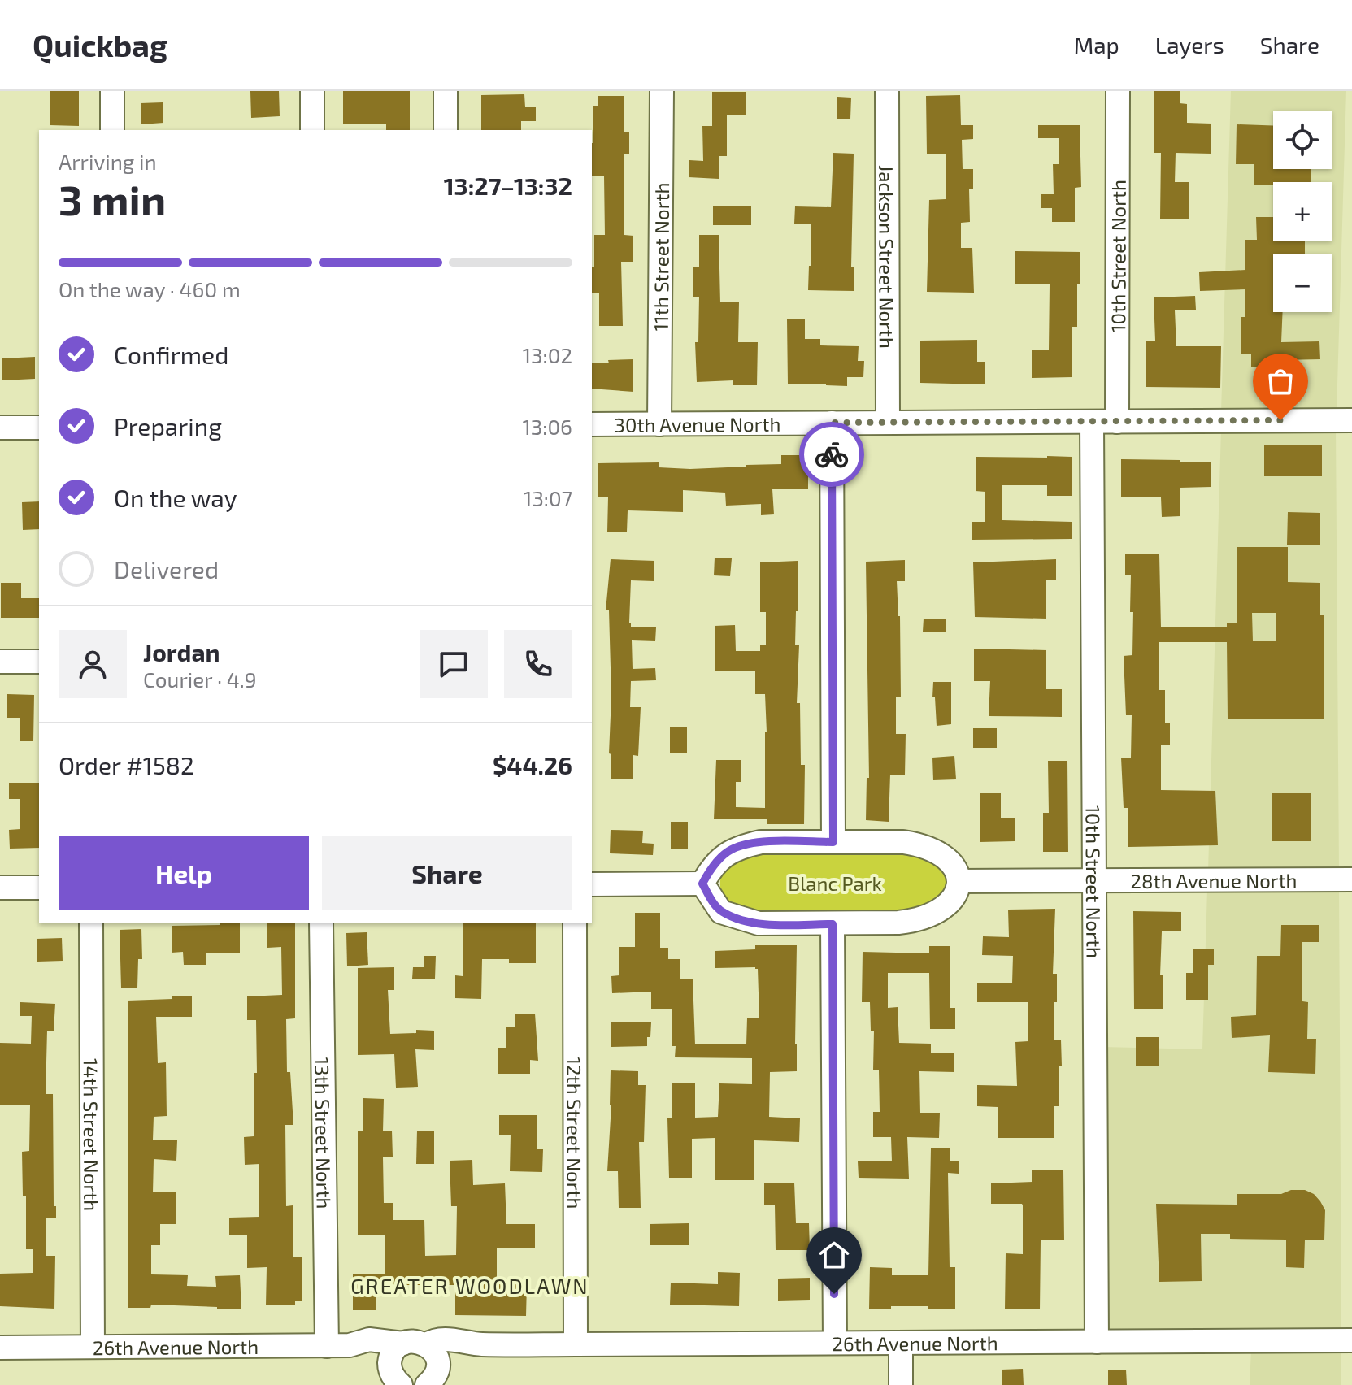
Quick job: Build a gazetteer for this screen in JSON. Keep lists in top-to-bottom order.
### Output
{
  "streets": {
    "street": [
      "10th Street North",
      "Jackson Street North",
      "11th Street North",
      "30th Avenue North",
      "28th Avenue North",
      "12th Street North",
      "13th Street North",
      "14th Street North",
      "26th Avenue North"
    ]
  },
  "crossings": [
    ["10th Street North", "30th Avenue North"],
    ["10th Street North", "28th Avenue North"],
    ["10th Street North", "26th Avenue North"],
    ["Jackson Street North", "30th Avenue North"],
    ["11th Street North", "30th Avenue North"],
    ["12th Street North", "26th Avenue North"],
    ["13th Street North", "26th Avenue North"],
    ["14th Street North", "26th Avenue North"]
  ],
  "districts": ["GREATER WOODLAWN"],
  "parks": ["Blanc Park"],
  "page": {
    "header": "Quickbag",
    "nav": ["Map", "Layers", "Share"],
    "map_buttons": ["+", "−"],
    "heading": ["3 min", "Arriving in", "13:27–13:32"],
    "panel": [
      "Jordan",
      "Courier · 4.9",
      "Order #1582",
      "$44.26"
    ],
    "bar": "On the way · 460 m",
    "list": [
      ["Confirmed", "13:02"],
      ["Preparing", "13:06"],
      ["On the way", "13:07"],
      "Delivered"
    ],
    "buttons": ["Help", "Share"]
  }
}
